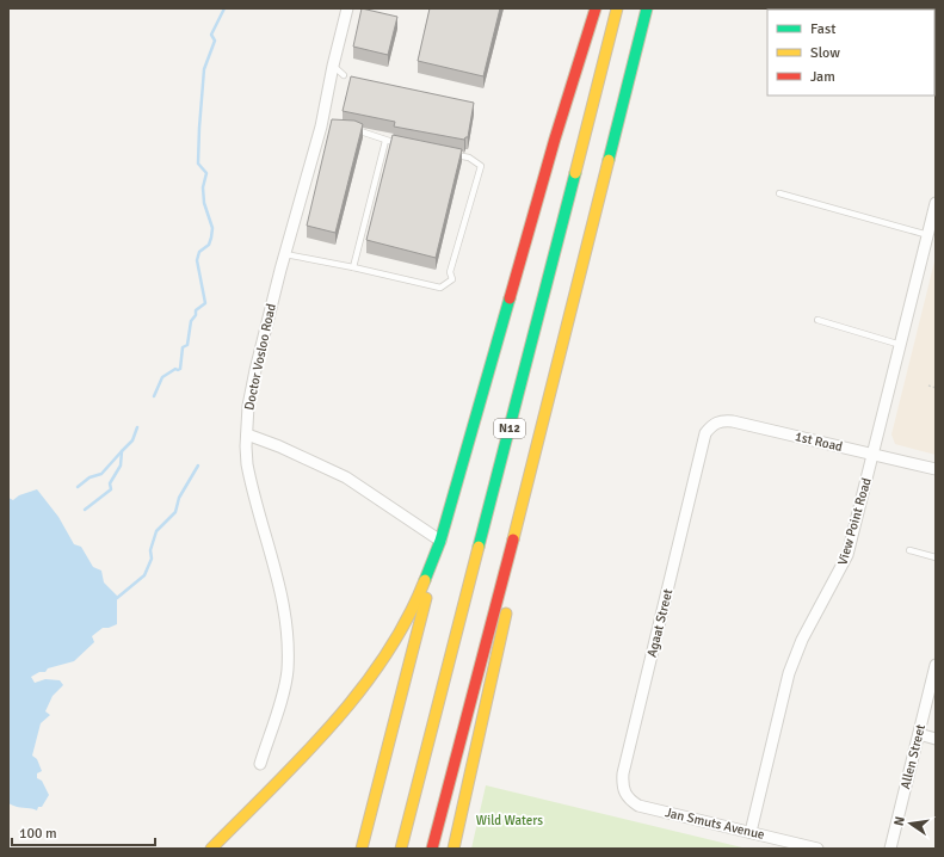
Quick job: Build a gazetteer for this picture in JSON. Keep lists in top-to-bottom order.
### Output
{
  "streets": {
    "highway": ["N12"],
    "street": [
      "Doctor Vosloo Road",
      "1st Road",
      "View Point Road",
      "Agaat Street",
      "Allen Street",
      "Jan Smuts Avenue"
    ]
  },
  "crossings": [
    ["1st Road", "View Point Road"],
    ["1st Road", "Agaat Street"],
    ["View Point Road", "Jan Smuts Avenue"],
    ["Agaat Street", "Jan Smuts Avenue"]
  ],
  "parks": ["Wild Waters"],
  "legend": ["Fast", "Slow", "Jam"],
  "scale_bar": "100 m",
  "north": "left"
}
